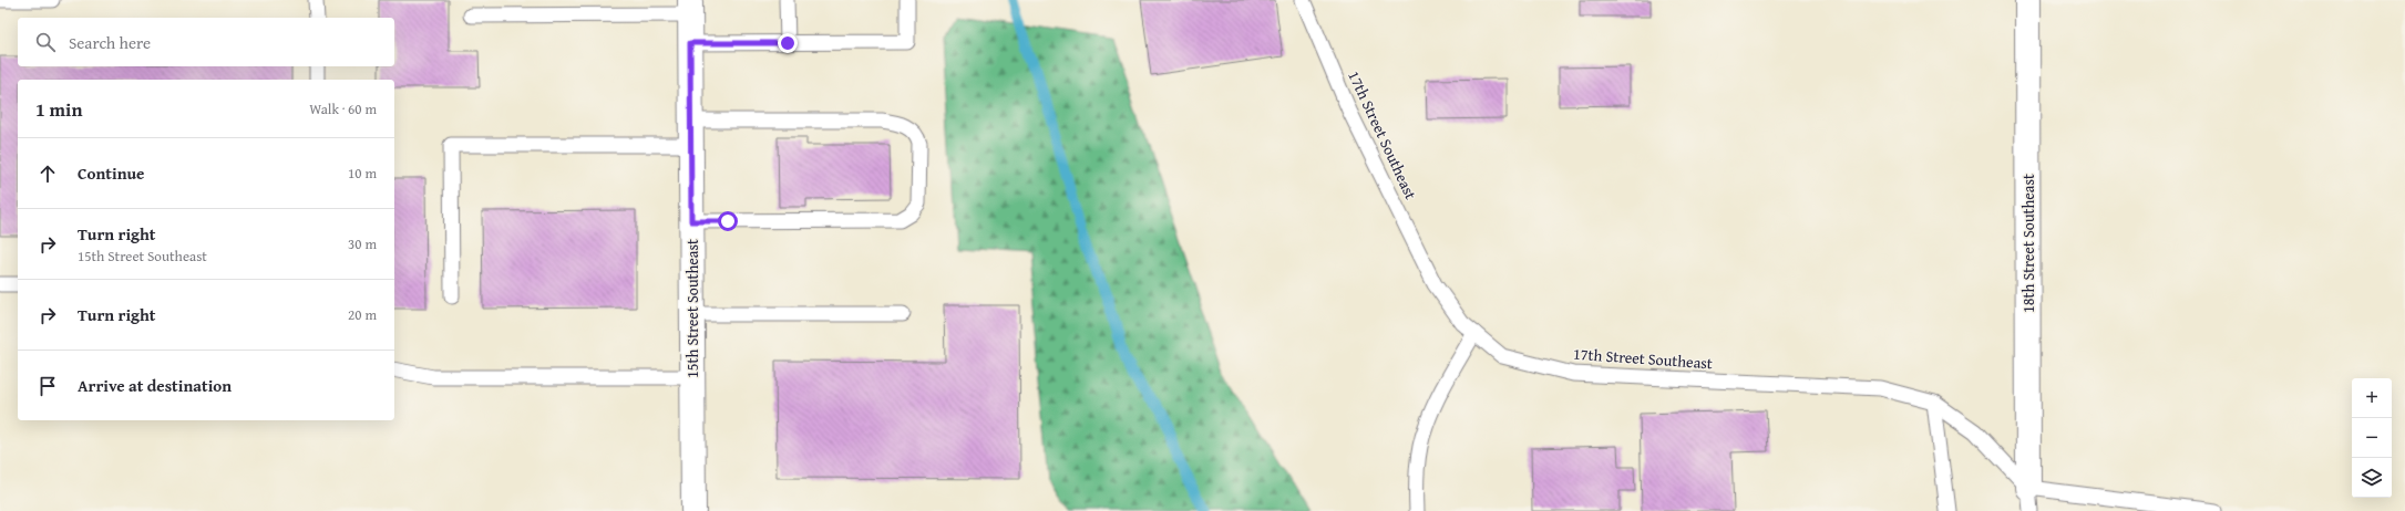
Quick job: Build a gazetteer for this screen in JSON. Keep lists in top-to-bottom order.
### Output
{
  "streets": {
    "street": ["18th Street Southeast", "15th Street Southeast"],
    "lane": ["17th Street Southeast"]
  },
  "crossings": [
    ["17th Street Southeast", "18th Street Southeast"]
  ],
  "page": {
    "search": "Search here",
    "heading": ["1 min", "Walk · 60 m"],
    "list": [
      ["Continue", "10 m"],
      ["Turn right", "15th Street Southeast", "30 m"],
      ["Turn right", "20 m"],
      "Arrive at destination"
    ],
    "map_buttons": ["+", "−"]
  }
}
